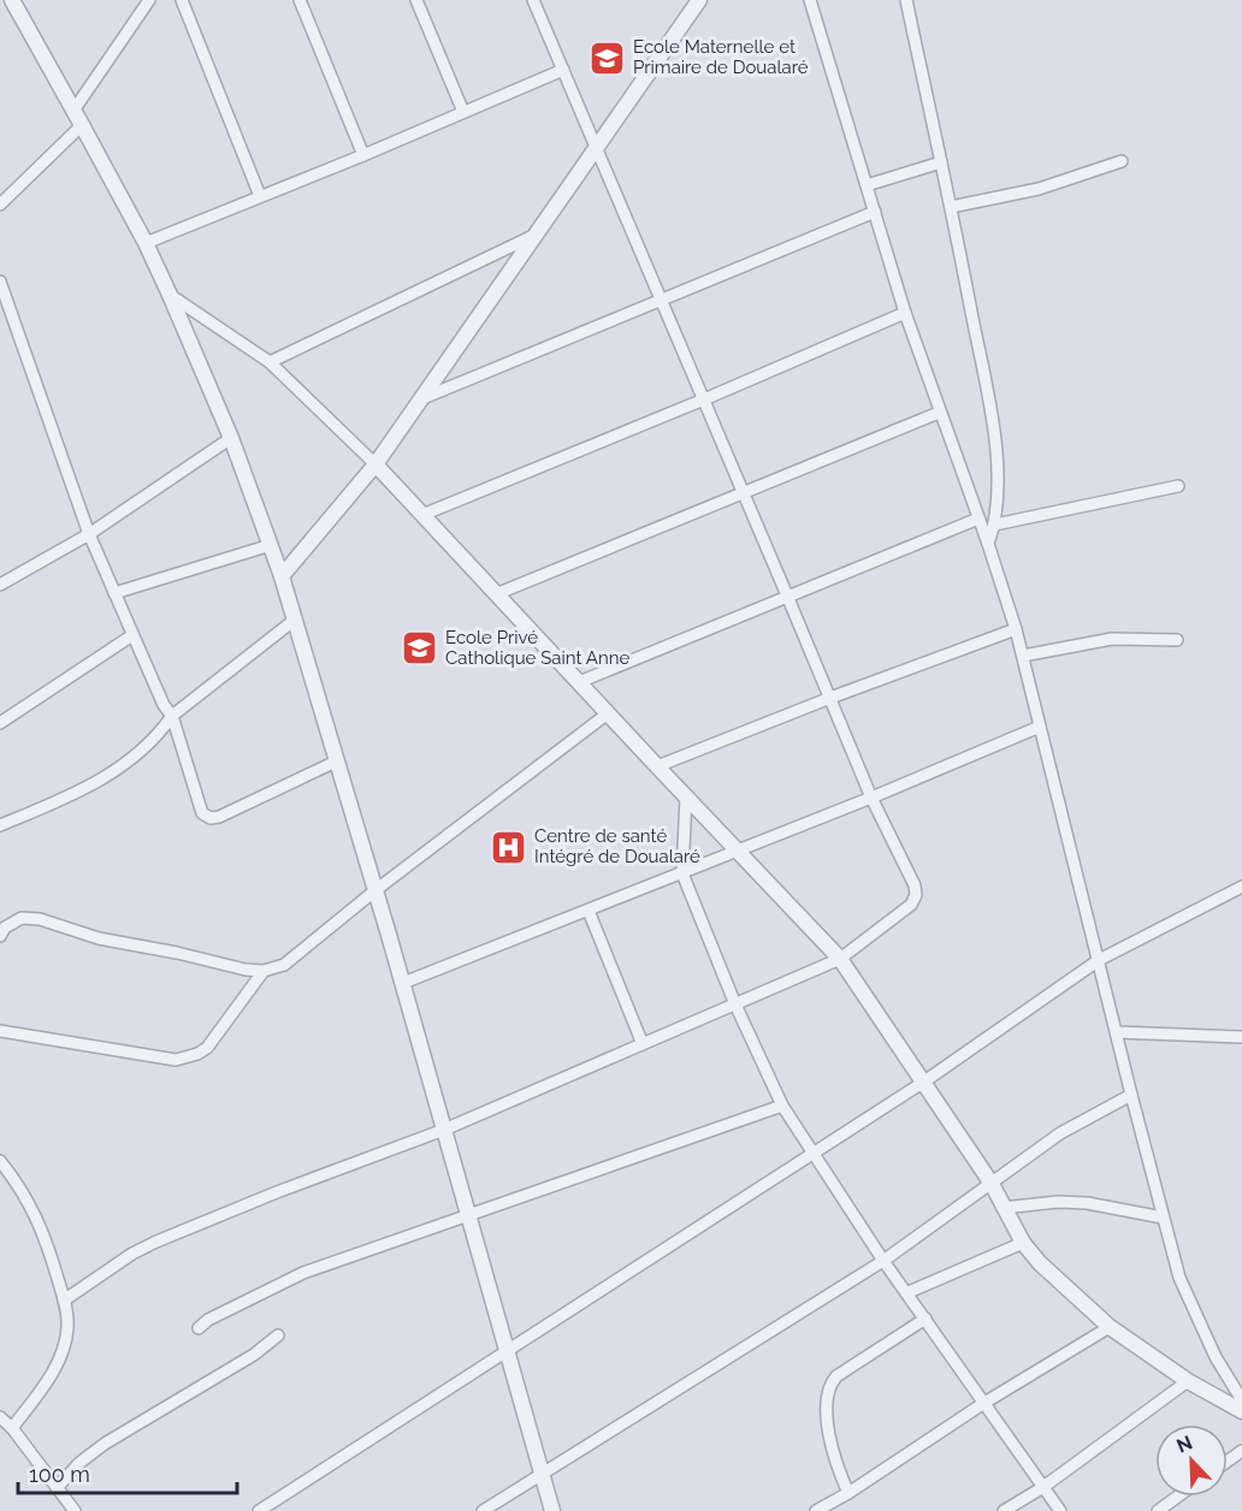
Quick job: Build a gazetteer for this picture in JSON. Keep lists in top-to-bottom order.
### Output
{
  "places": {
    "school or university": ["Ecole Maternelle et Primaire de Doualaré", "Ecole Privé Catholique Saint Anne"],
    "hospital": ["Centre de santé Intégré de Doualaré"]
  },
  "scale_bar": "100 m",
  "north": "top left"
}
